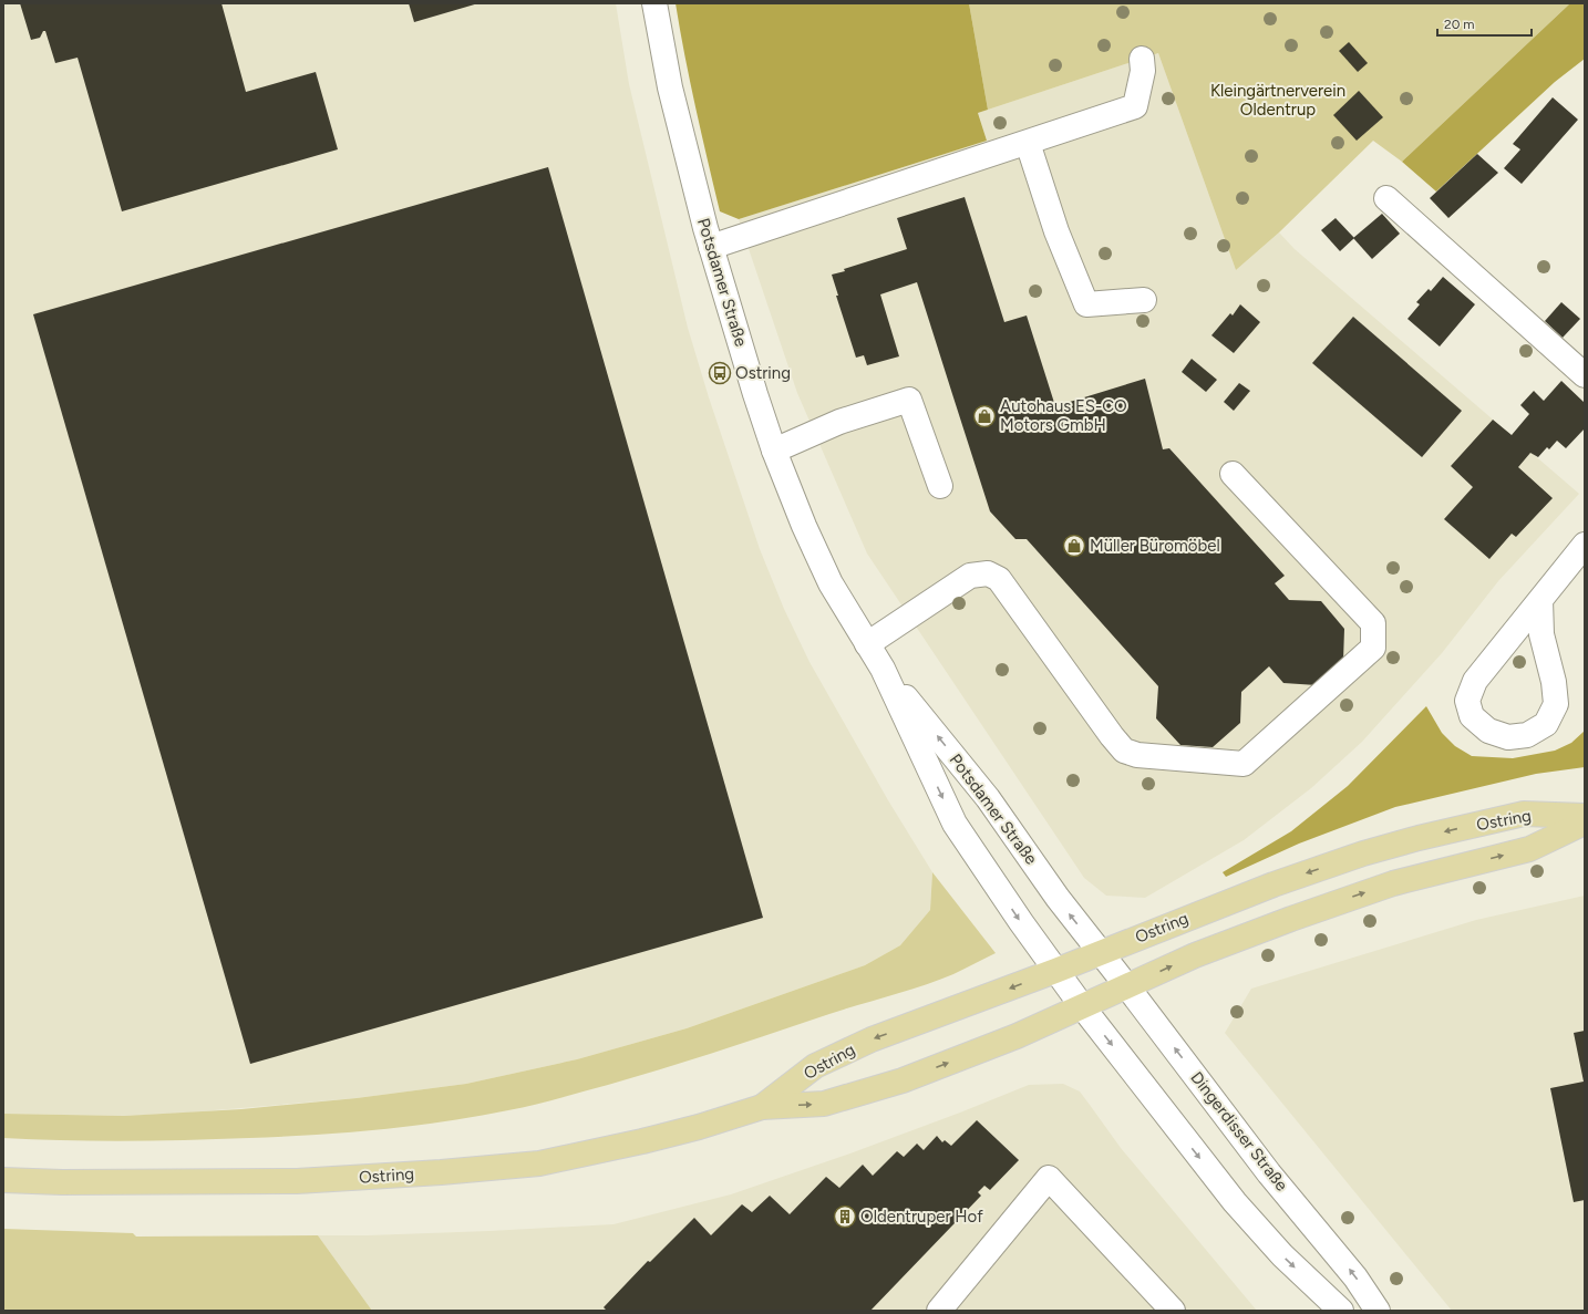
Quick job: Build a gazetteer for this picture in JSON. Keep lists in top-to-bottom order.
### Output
{
  "streets": {
    "main road": ["Ostring"],
    "street": ["Potsdamer Straße", "Dingerdisser Straße"]
  },
  "crossings": [
    ["Potsdamer Straße", "Ostring"],
    ["Potsdamer Straße", "Dingerdisser Straße"],
    ["Ostring", "Dingerdisser Straße"]
  ],
  "parks": ["Kleingärtnerverein Oldentrup"],
  "places": {
    "bus stop": ["Ostring"],
    "shop": ["Autohaus ES-CO Motors GmbH", "Müller Büromöbel"],
    "building": ["Oldentruper Hof"]
  },
  "scale_bar": "20 m"
}
